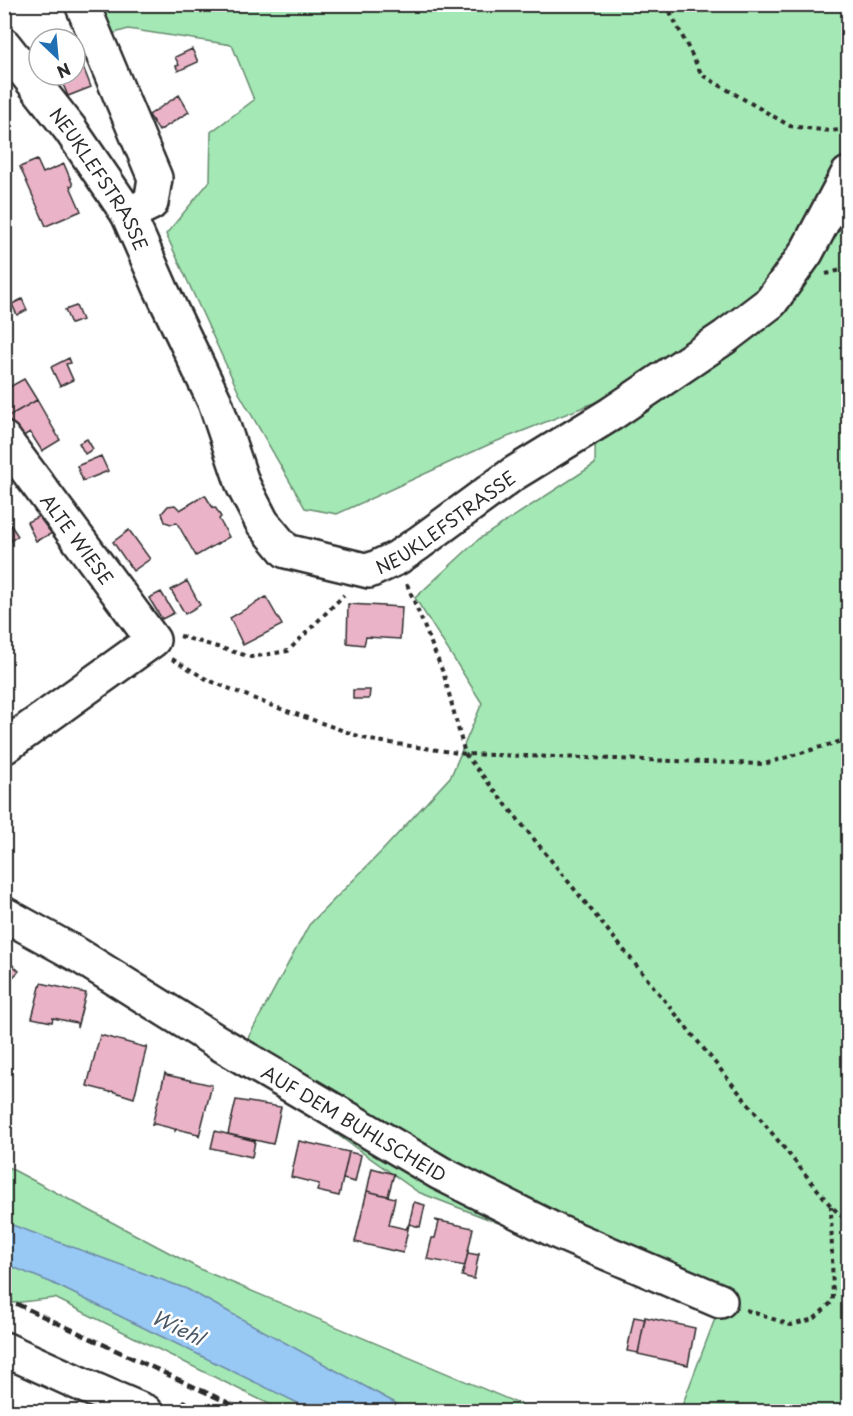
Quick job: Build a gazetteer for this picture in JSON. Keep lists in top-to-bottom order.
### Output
{
  "streets": {
    "street": ["NEUKLEFSTRASSE", "ALTE WIESE", "AUF DEM BUHLSCHEID"]
  },
  "water": ["Wiehl"],
  "north": "bottom right"
}
